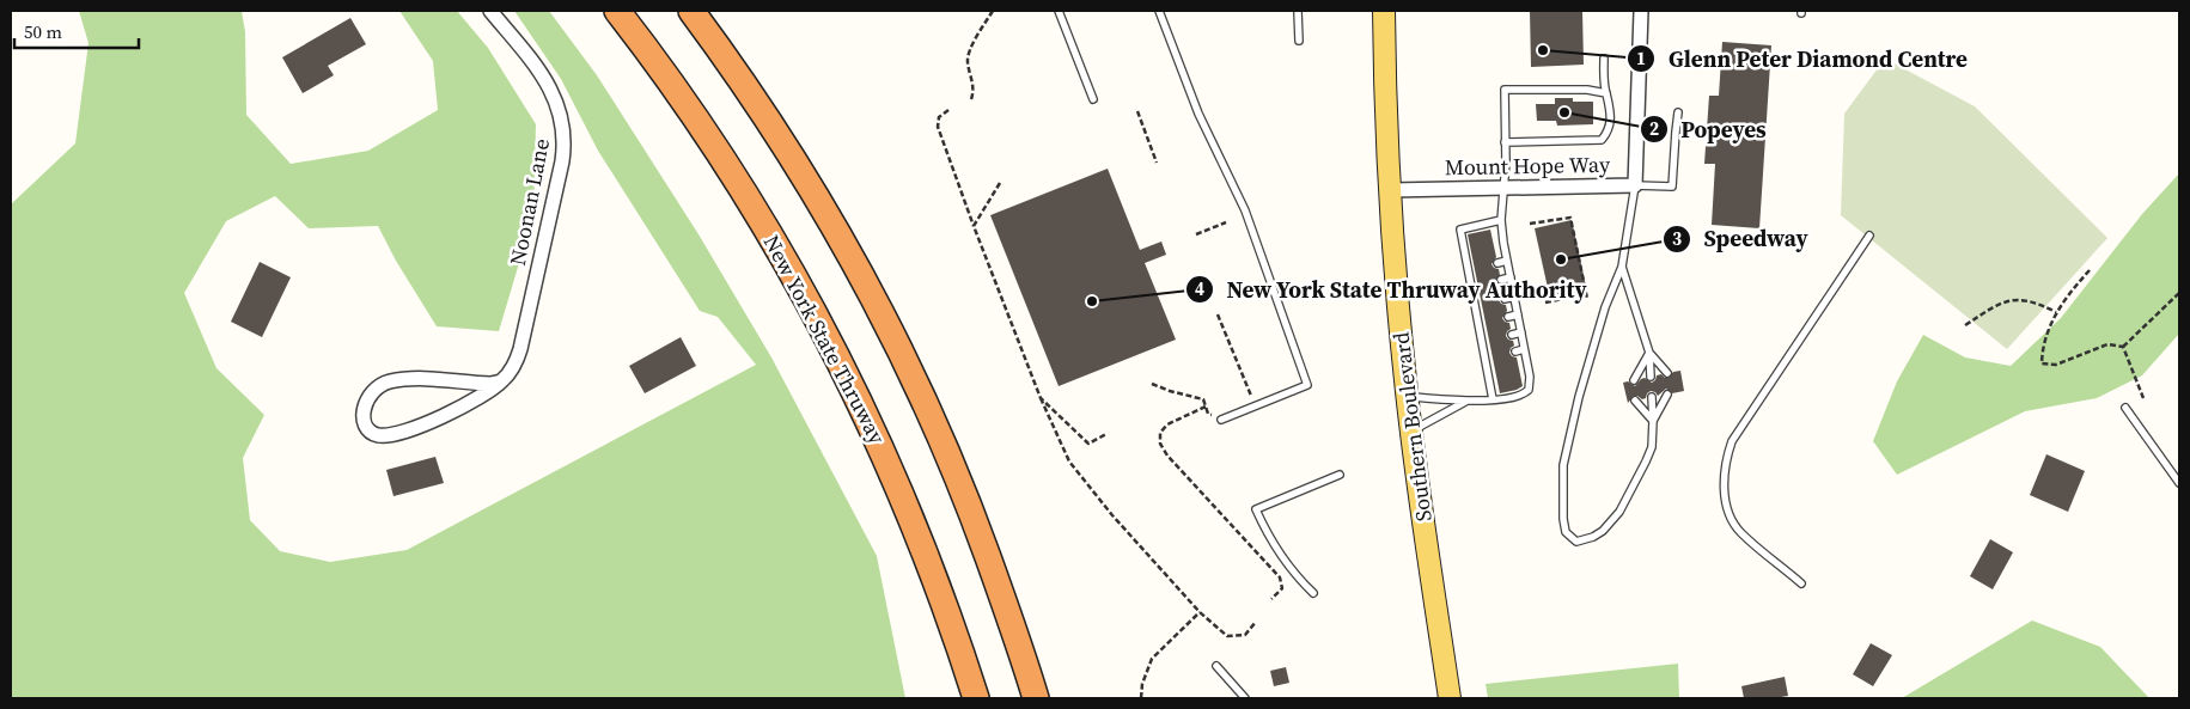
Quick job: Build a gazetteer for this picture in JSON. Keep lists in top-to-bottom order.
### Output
{
  "streets": {
    "highway": ["New York State Thruway"],
    "main road": ["Southern Boulevard"],
    "street": ["Mount Hope Way", "Noonan Lane"]
  },
  "crossings": [
    ["Mount Hope Way", "Southern Boulevard"]
  ],
  "places": [
    "Glenn Peter Diamond Centre",
    "Popeyes",
    "Speedway",
    "New York State Thruway Authority"
  ],
  "scale_bar": "50 m"
}
